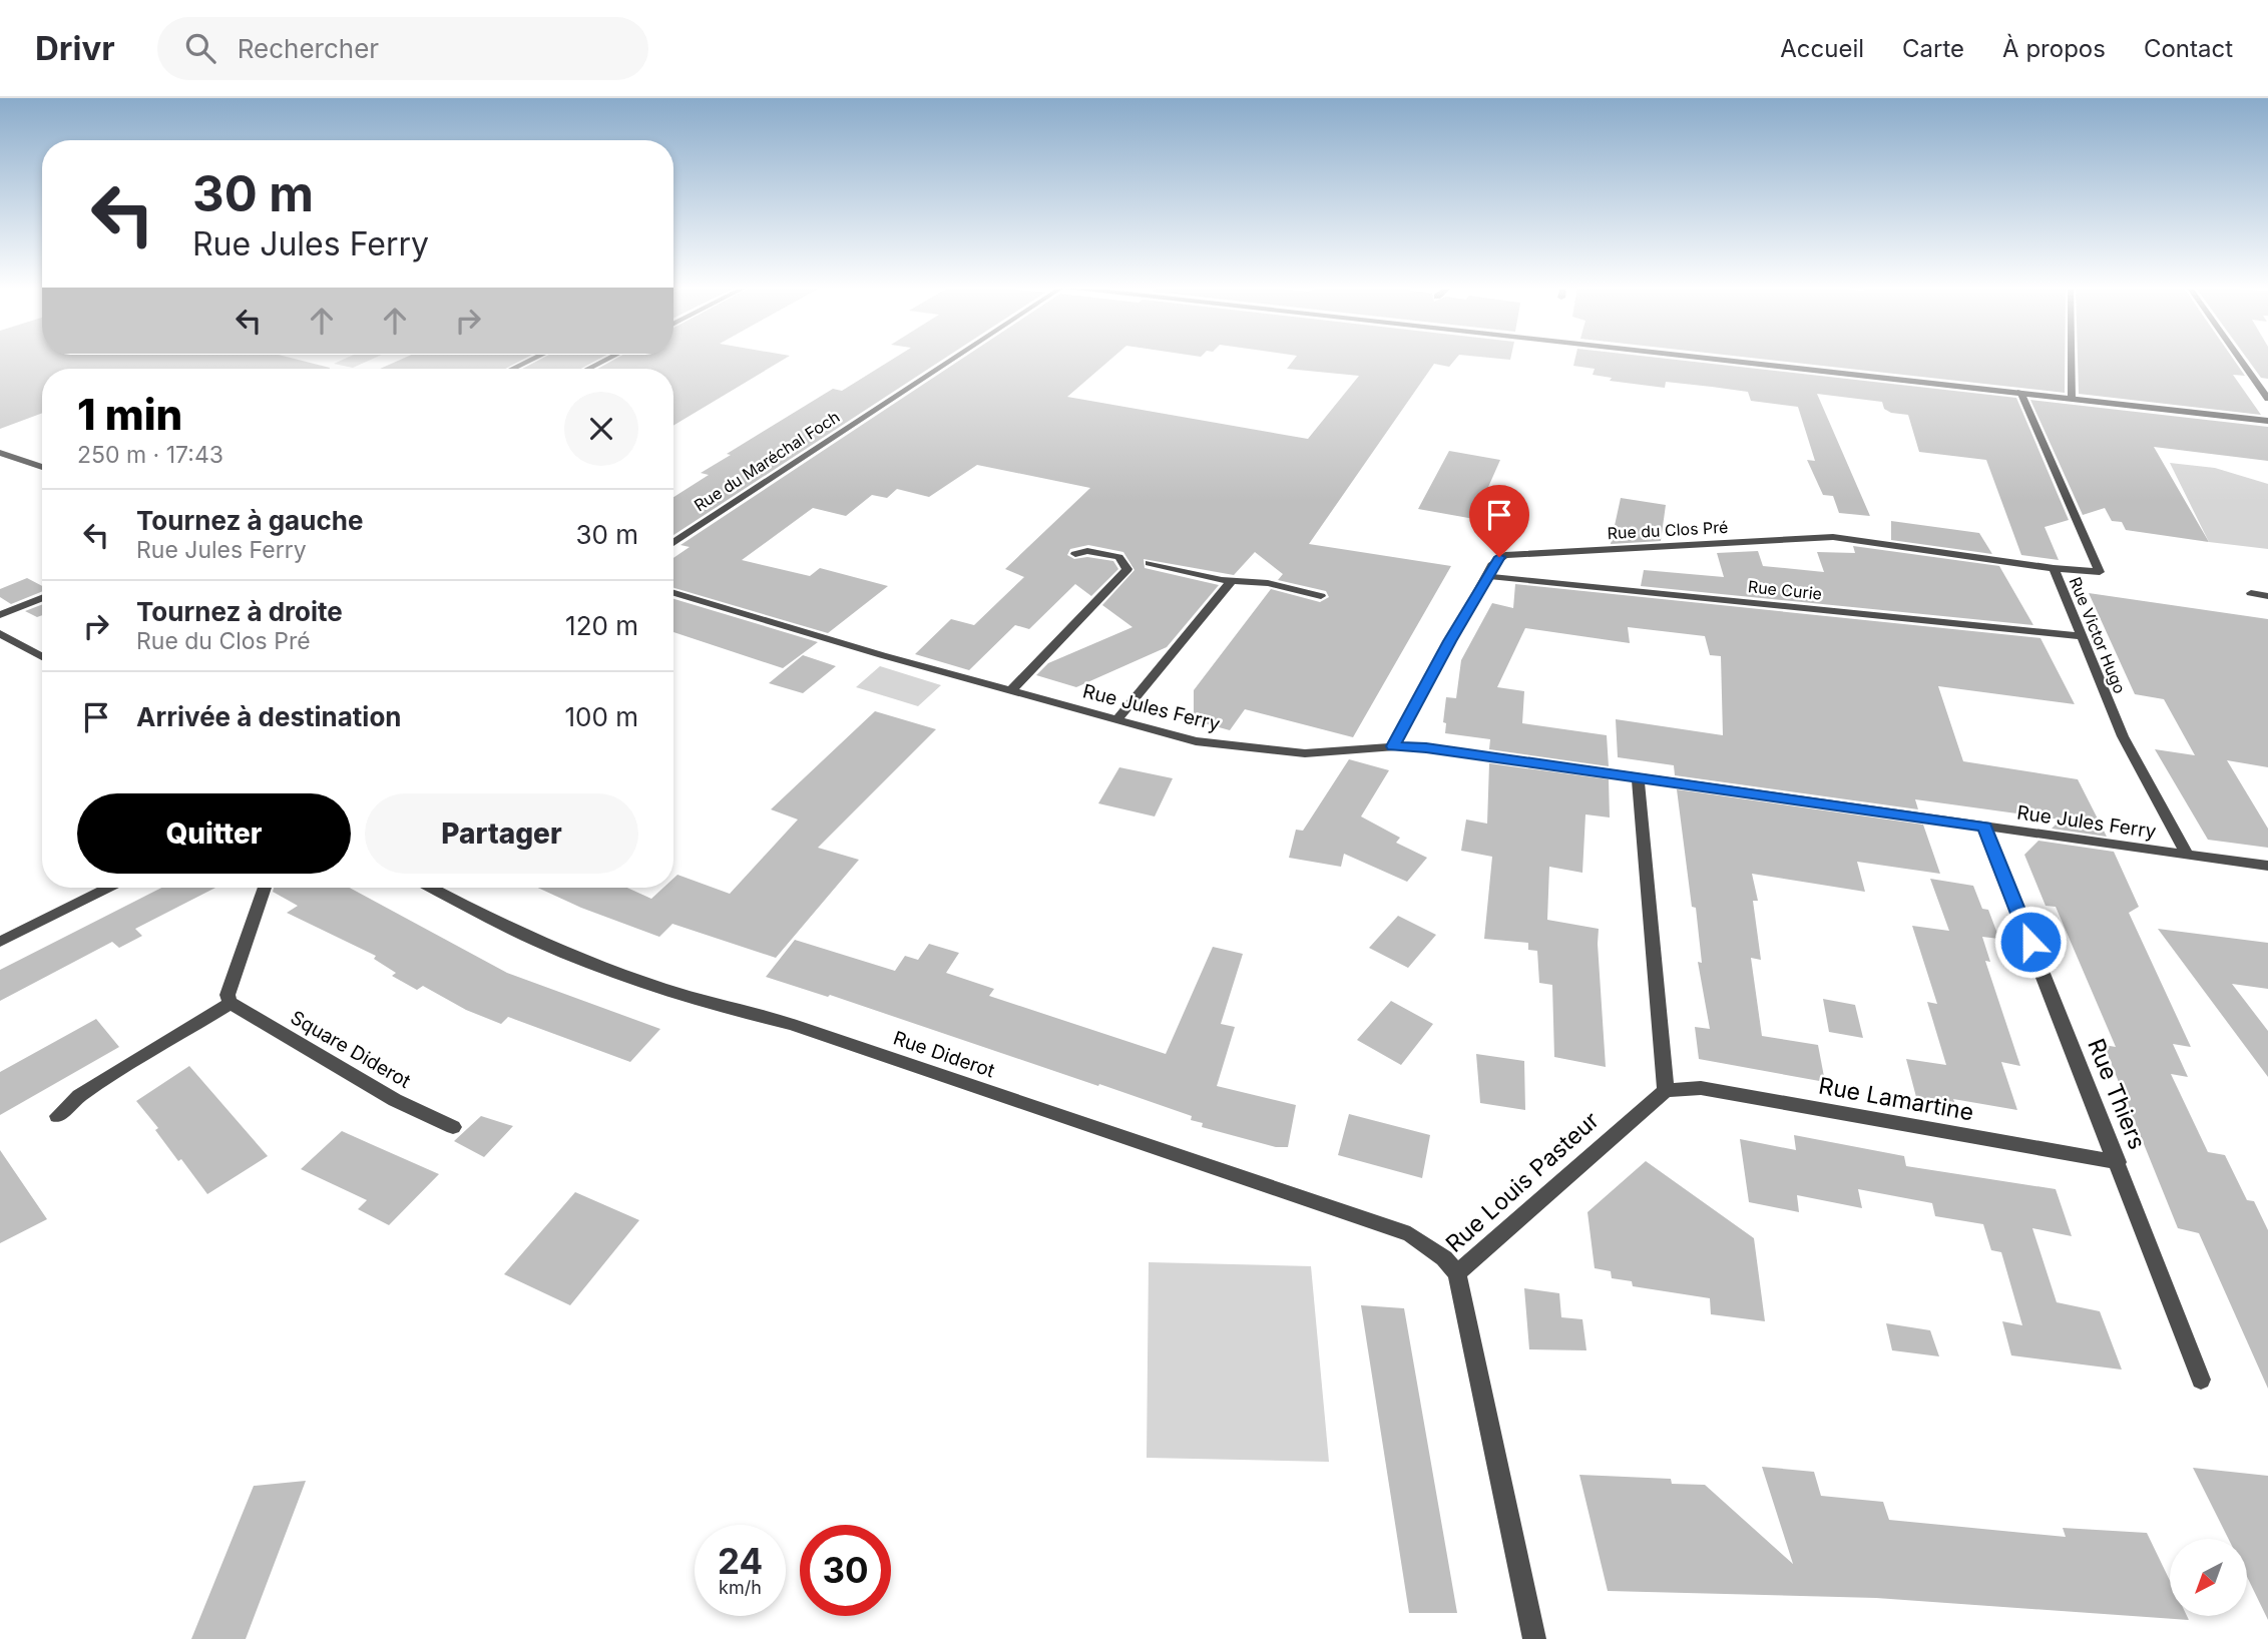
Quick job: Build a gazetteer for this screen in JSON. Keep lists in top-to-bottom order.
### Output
{
  "streets": {
    "street": [
      "Rue du Maréchal Foch",
      "Rue du Clos Pré",
      "Rue Curie",
      "Rue Victor Hugo",
      "Rue Jules Ferry",
      "Square Diderot",
      "Rue Diderot",
      "Rue Thiers",
      "Rue Lamartine",
      "Rue Louis Pasteur"
    ]
  },
  "crossings": [
    ["Rue du Clos Pré", "Rue Curie"],
    ["Rue du Clos Pré", "Rue Victor Hugo"],
    ["Rue du Clos Pré", "Rue Jules Ferry"],
    ["Rue Curie", "Rue Victor Hugo"],
    ["Rue Victor Hugo", "Rue Jules Ferry"],
    ["Rue Jules Ferry", "Rue Thiers"],
    ["Rue Diderot", "Rue Louis Pasteur"],
    ["Rue Thiers", "Rue Lamartine"],
    ["Rue Lamartine", "Rue Louis Pasteur"]
  ],
  "north": "bottom left",
  "page": {
    "header": "Drivr",
    "search": "Rechercher",
    "nav": [
      "Accueil",
      "Carte",
      "À propos",
      "Contact"
    ],
    "turn": ["30 m", "Rue Jules Ferry"],
    "heading": ["1 min", "250 m · 17:43"],
    "list": [
      {
        "name": "Tournez à gauche",
        "note": "Rue Jules Ferry",
        "value": "30 m"
      },
      {
        "name": "Tournez à droite",
        "note": "Rue du Clos Pré",
        "value": "120 m"
      },
      {
        "name": "Arrivée à destination",
        "value": "100 m"
      }
    ],
    "buttons": ["Quitter", "Partager"],
    "speed": "24 km/h",
    "limit": "30"
  }
}
